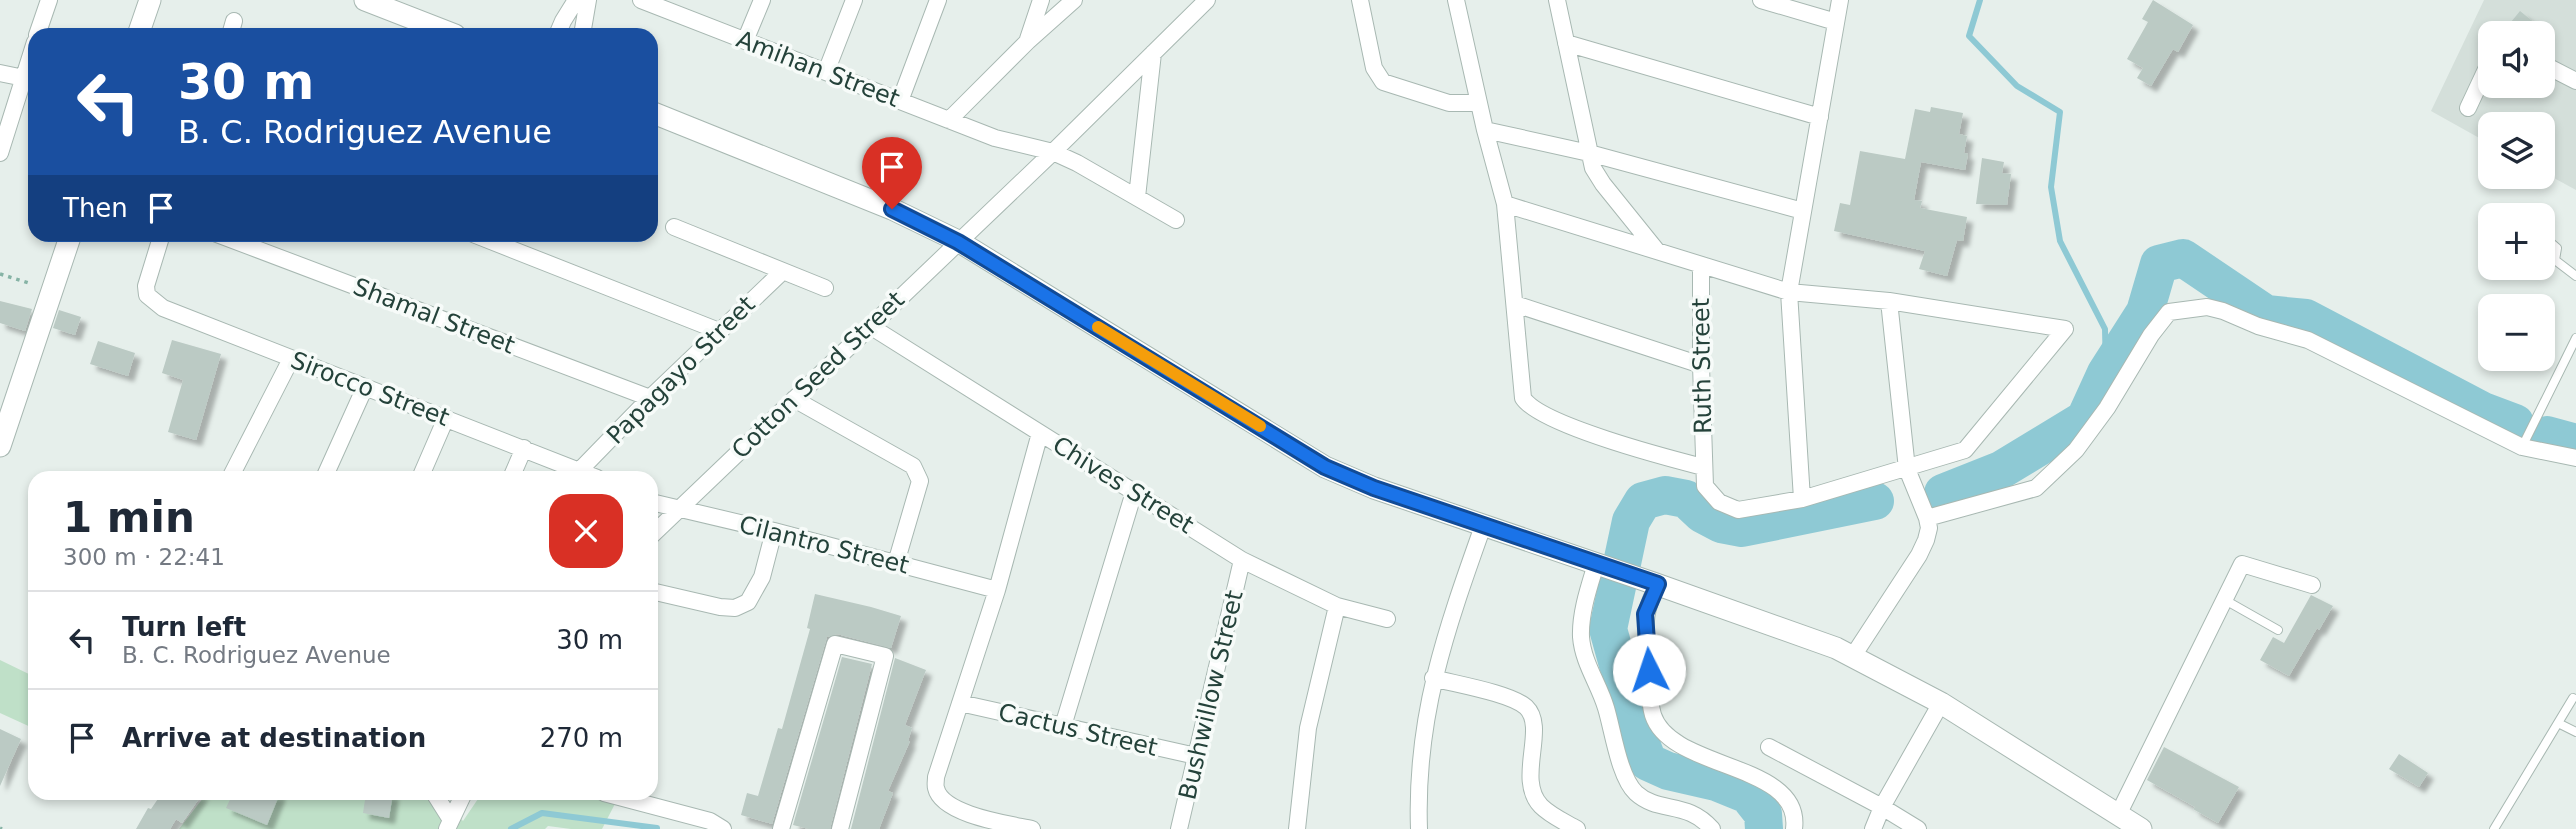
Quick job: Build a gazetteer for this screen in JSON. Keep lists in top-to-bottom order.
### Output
{
  "streets": {
    "street": [
      "Amihan Street",
      "Shamal Street",
      "Ruth Street",
      "Papagayo Street",
      "Cotton Seed Street",
      "Sirocco Street",
      "Chives Street",
      "Cilantro Street",
      "Bushwillow Street",
      "Cactus Street"
    ]
  },
  "crossings": [
    ["Amihan Street", "Cotton Seed Street"],
    ["Shamal Street", "Papagayo Street"],
    ["Papagayo Street", "Sirocco Street"],
    ["Cotton Seed Street", "Chives Street"],
    ["Cotton Seed Street", "Cilantro Street"],
    ["Chives Street", "Bushwillow Street"],
    ["Bushwillow Street", "Cactus Street"]
  ],
  "page": {
    "map_buttons": ["+", "−"],
    "turn": ["30 m", "B. C. Rodriguez Avenue"],
    "then": "Then",
    "heading": ["1 min", "300 m · 22:41"],
    "list": [
      {
        "name": "Turn left",
        "note": "B. C. Rodriguez Avenue",
        "value": "30 m"
      },
      {
        "name": "Arrive at destination",
        "value": "270 m"
      }
    ]
  }
}
